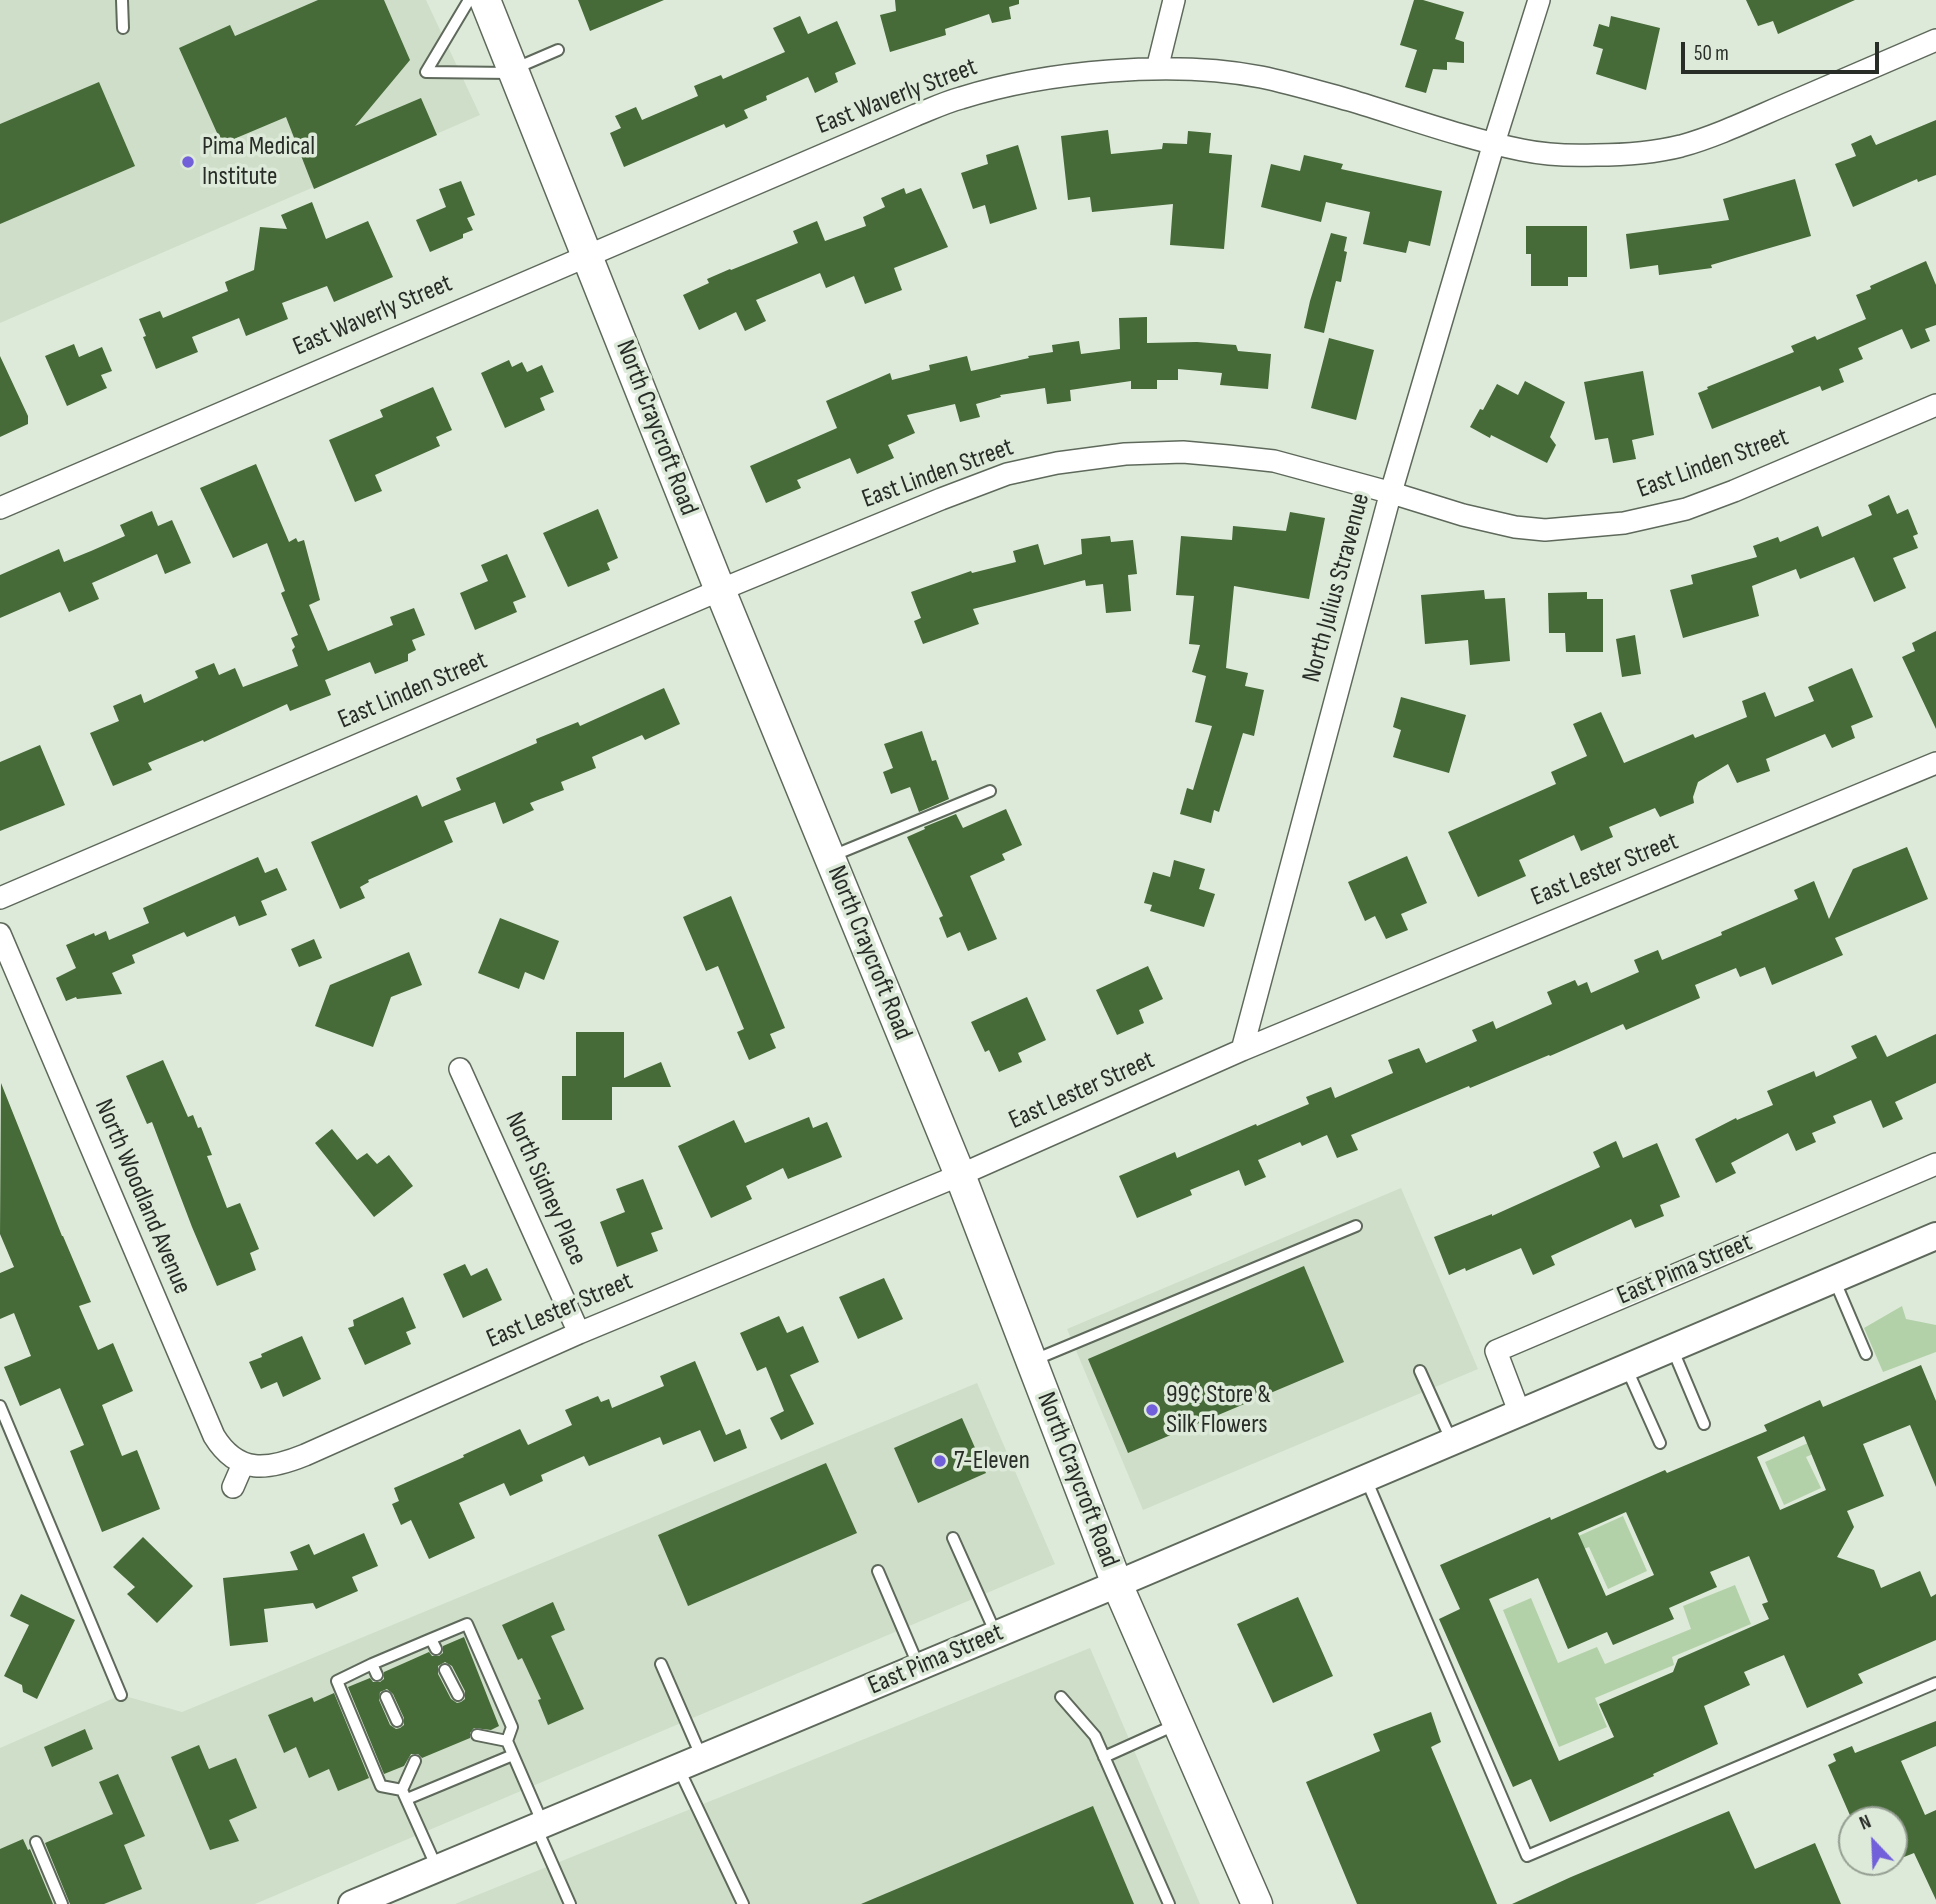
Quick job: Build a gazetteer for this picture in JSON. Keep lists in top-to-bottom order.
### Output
{
  "streets": {
    "main road": ["North Craycroft Road"],
    "street": [
      "East Waverly Street",
      "East Linden Street",
      "North Julius Stravenue",
      "East Lester Street",
      "North Sidney Place",
      "North Woodland Avenue",
      "East Pima Street"
    ]
  },
  "crossings": [
    ["East Waverly Street", "North Craycroft Road"],
    ["East Waverly Street", "North Julius Stravenue"],
    ["North Craycroft Road", "East Linden Street"],
    ["North Craycroft Road", "East Lester Street"],
    ["North Craycroft Road", "East Pima Street"],
    ["East Linden Street", "North Julius Stravenue"],
    ["North Julius Stravenue", "East Lester Street"],
    ["East Lester Street", "North Sidney Place"],
    ["East Lester Street", "North Woodland Avenue"]
  ],
  "places": ["Pima Medical Institute", "99¢ Store & Silk Flowers", "7-Eleven"],
  "scale_bar": "50 m",
  "north": "top left"
}
